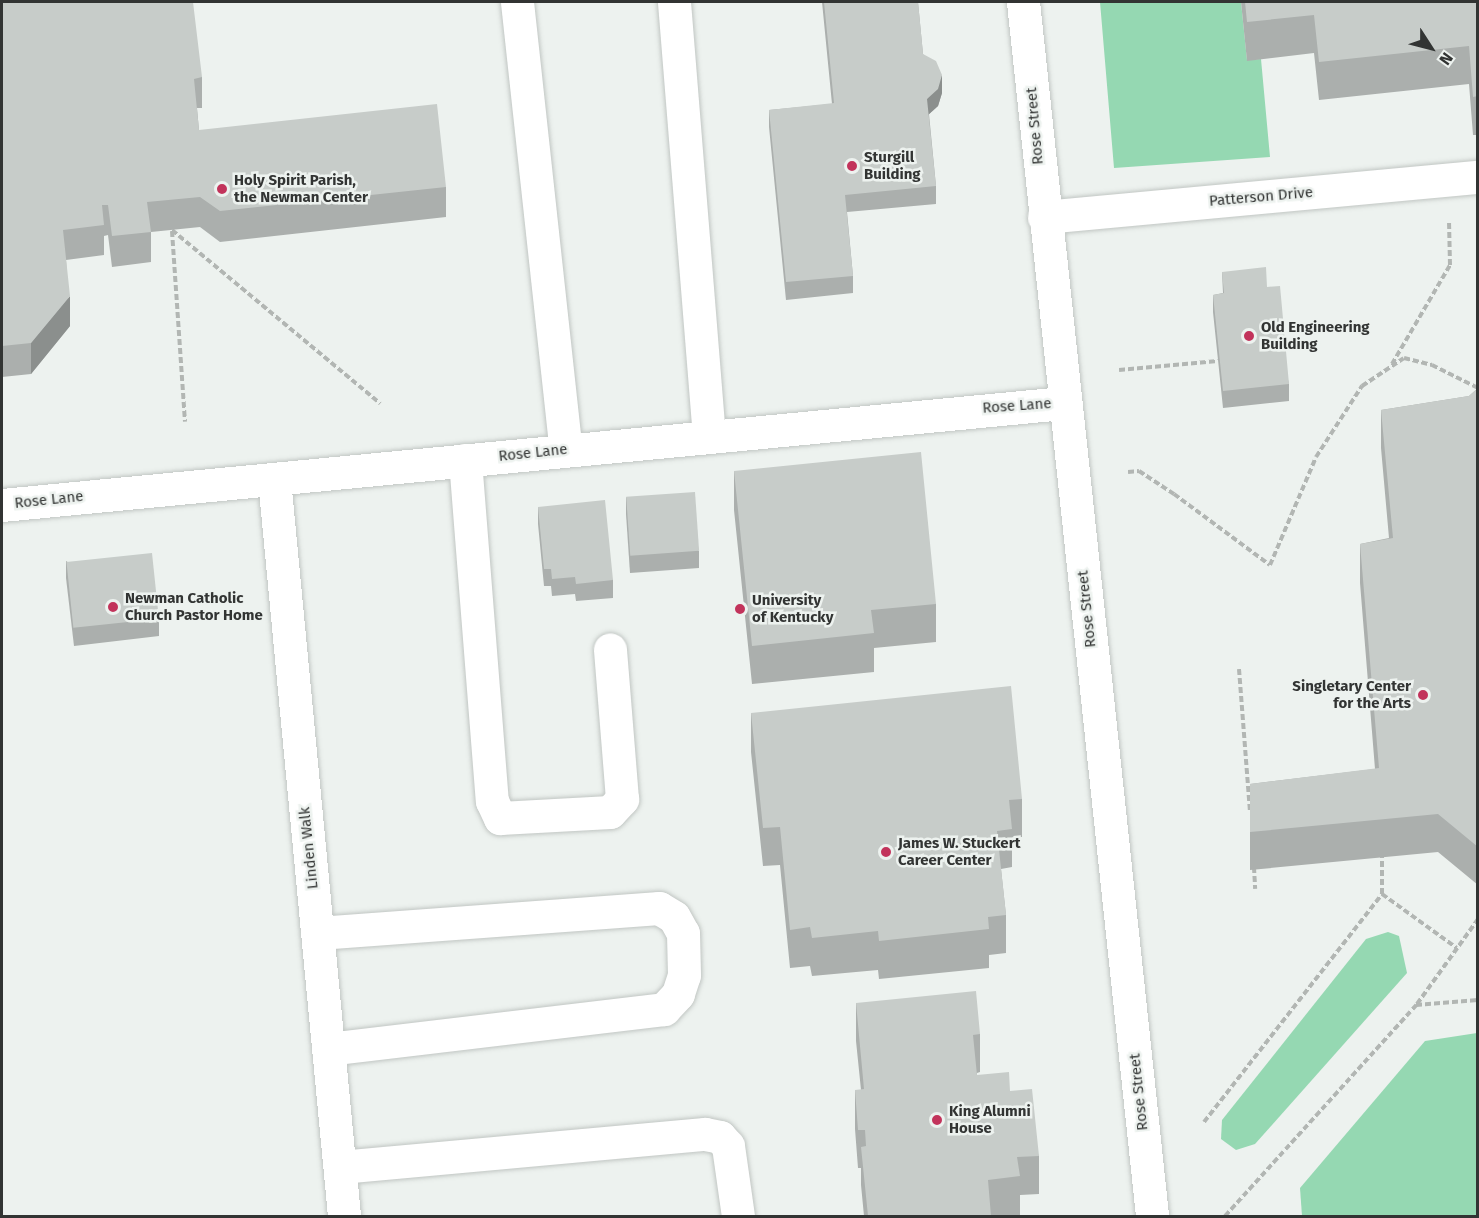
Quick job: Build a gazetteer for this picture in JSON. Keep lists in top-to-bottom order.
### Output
{
  "streets": {
    "street": [
      "Rose Street",
      "Patterson Drive",
      "Rose Lane",
      "Linden Walk"
    ]
  },
  "crossings": [
    ["Rose Street", "Patterson Drive"],
    ["Rose Street", "Rose Lane"],
    ["Rose Lane", "Linden Walk"]
  ],
  "places": [
    "Sturgill Building",
    "Holy Spirit Parish, the Newman Center",
    "Old Engineering Building",
    "Newman Catholic Church Pastor Home",
    "University of Kentucky",
    "Singletary Center for the Arts",
    "James W. Stuckert Career Center",
    "King Alumni House"
  ],
  "north": "bottom right"
}
